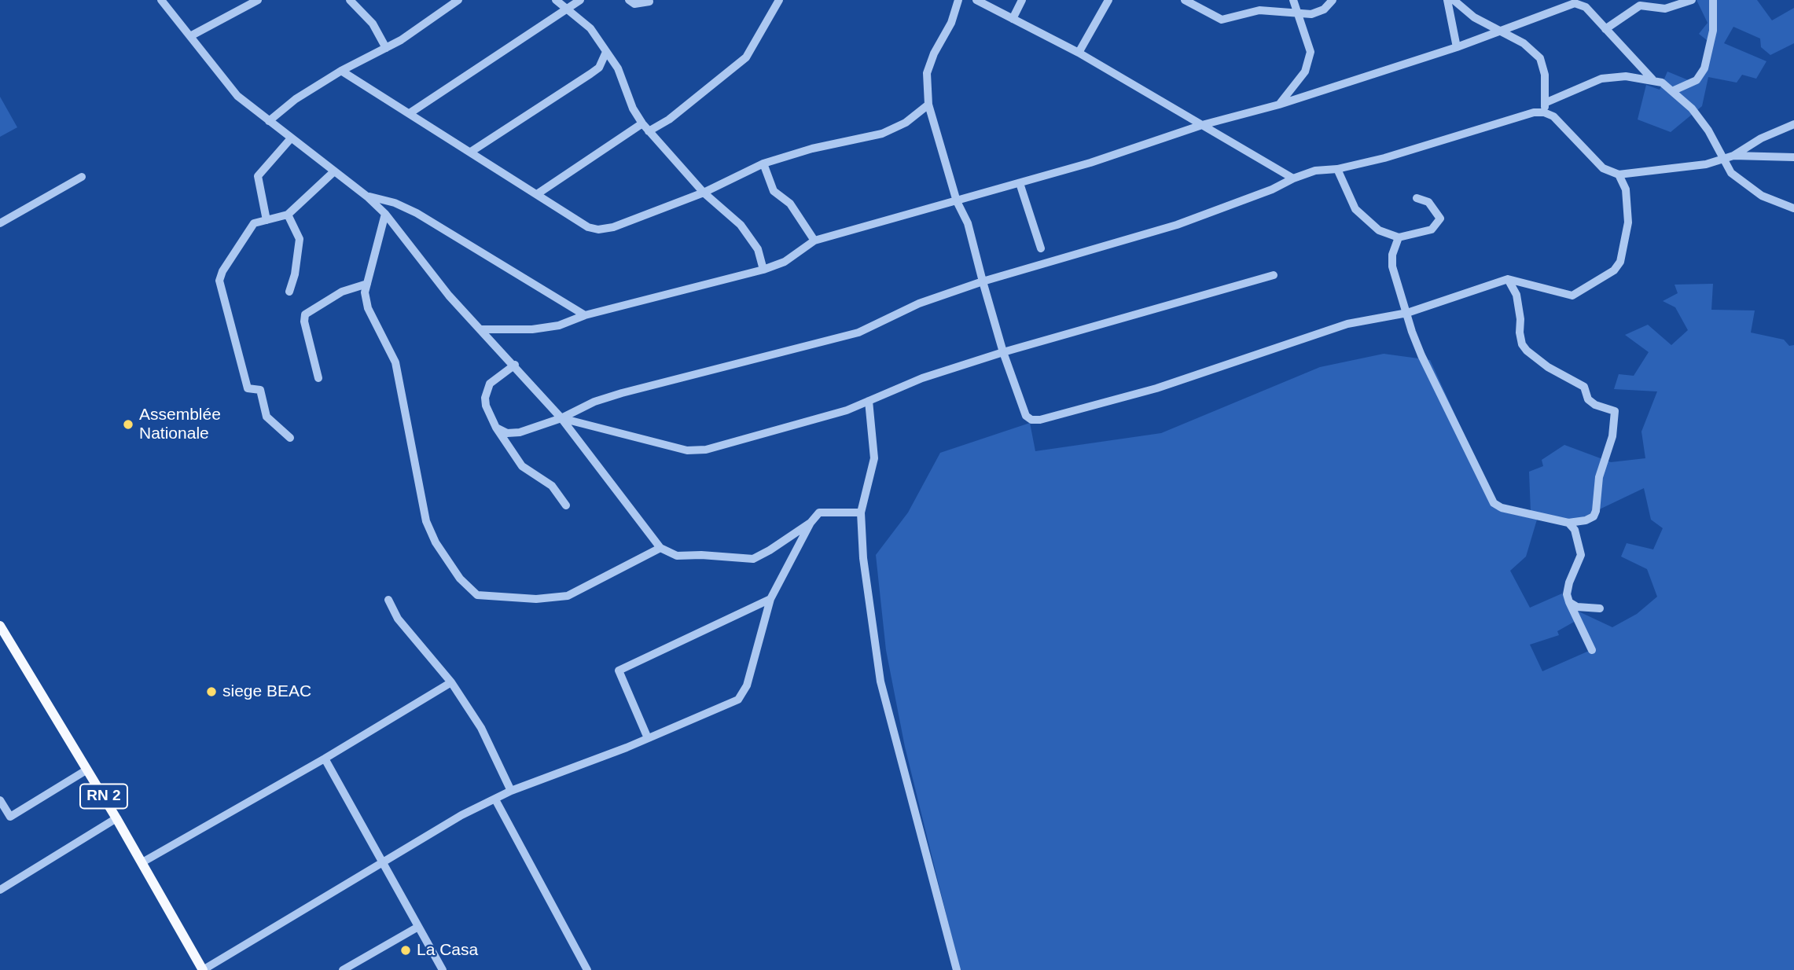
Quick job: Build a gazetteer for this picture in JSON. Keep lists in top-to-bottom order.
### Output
{
  "streets": {
    "main road": ["RN 2"]
  },
  "places": ["Assemblée Nationale", "siege BEAC", "La Casa"]
}
